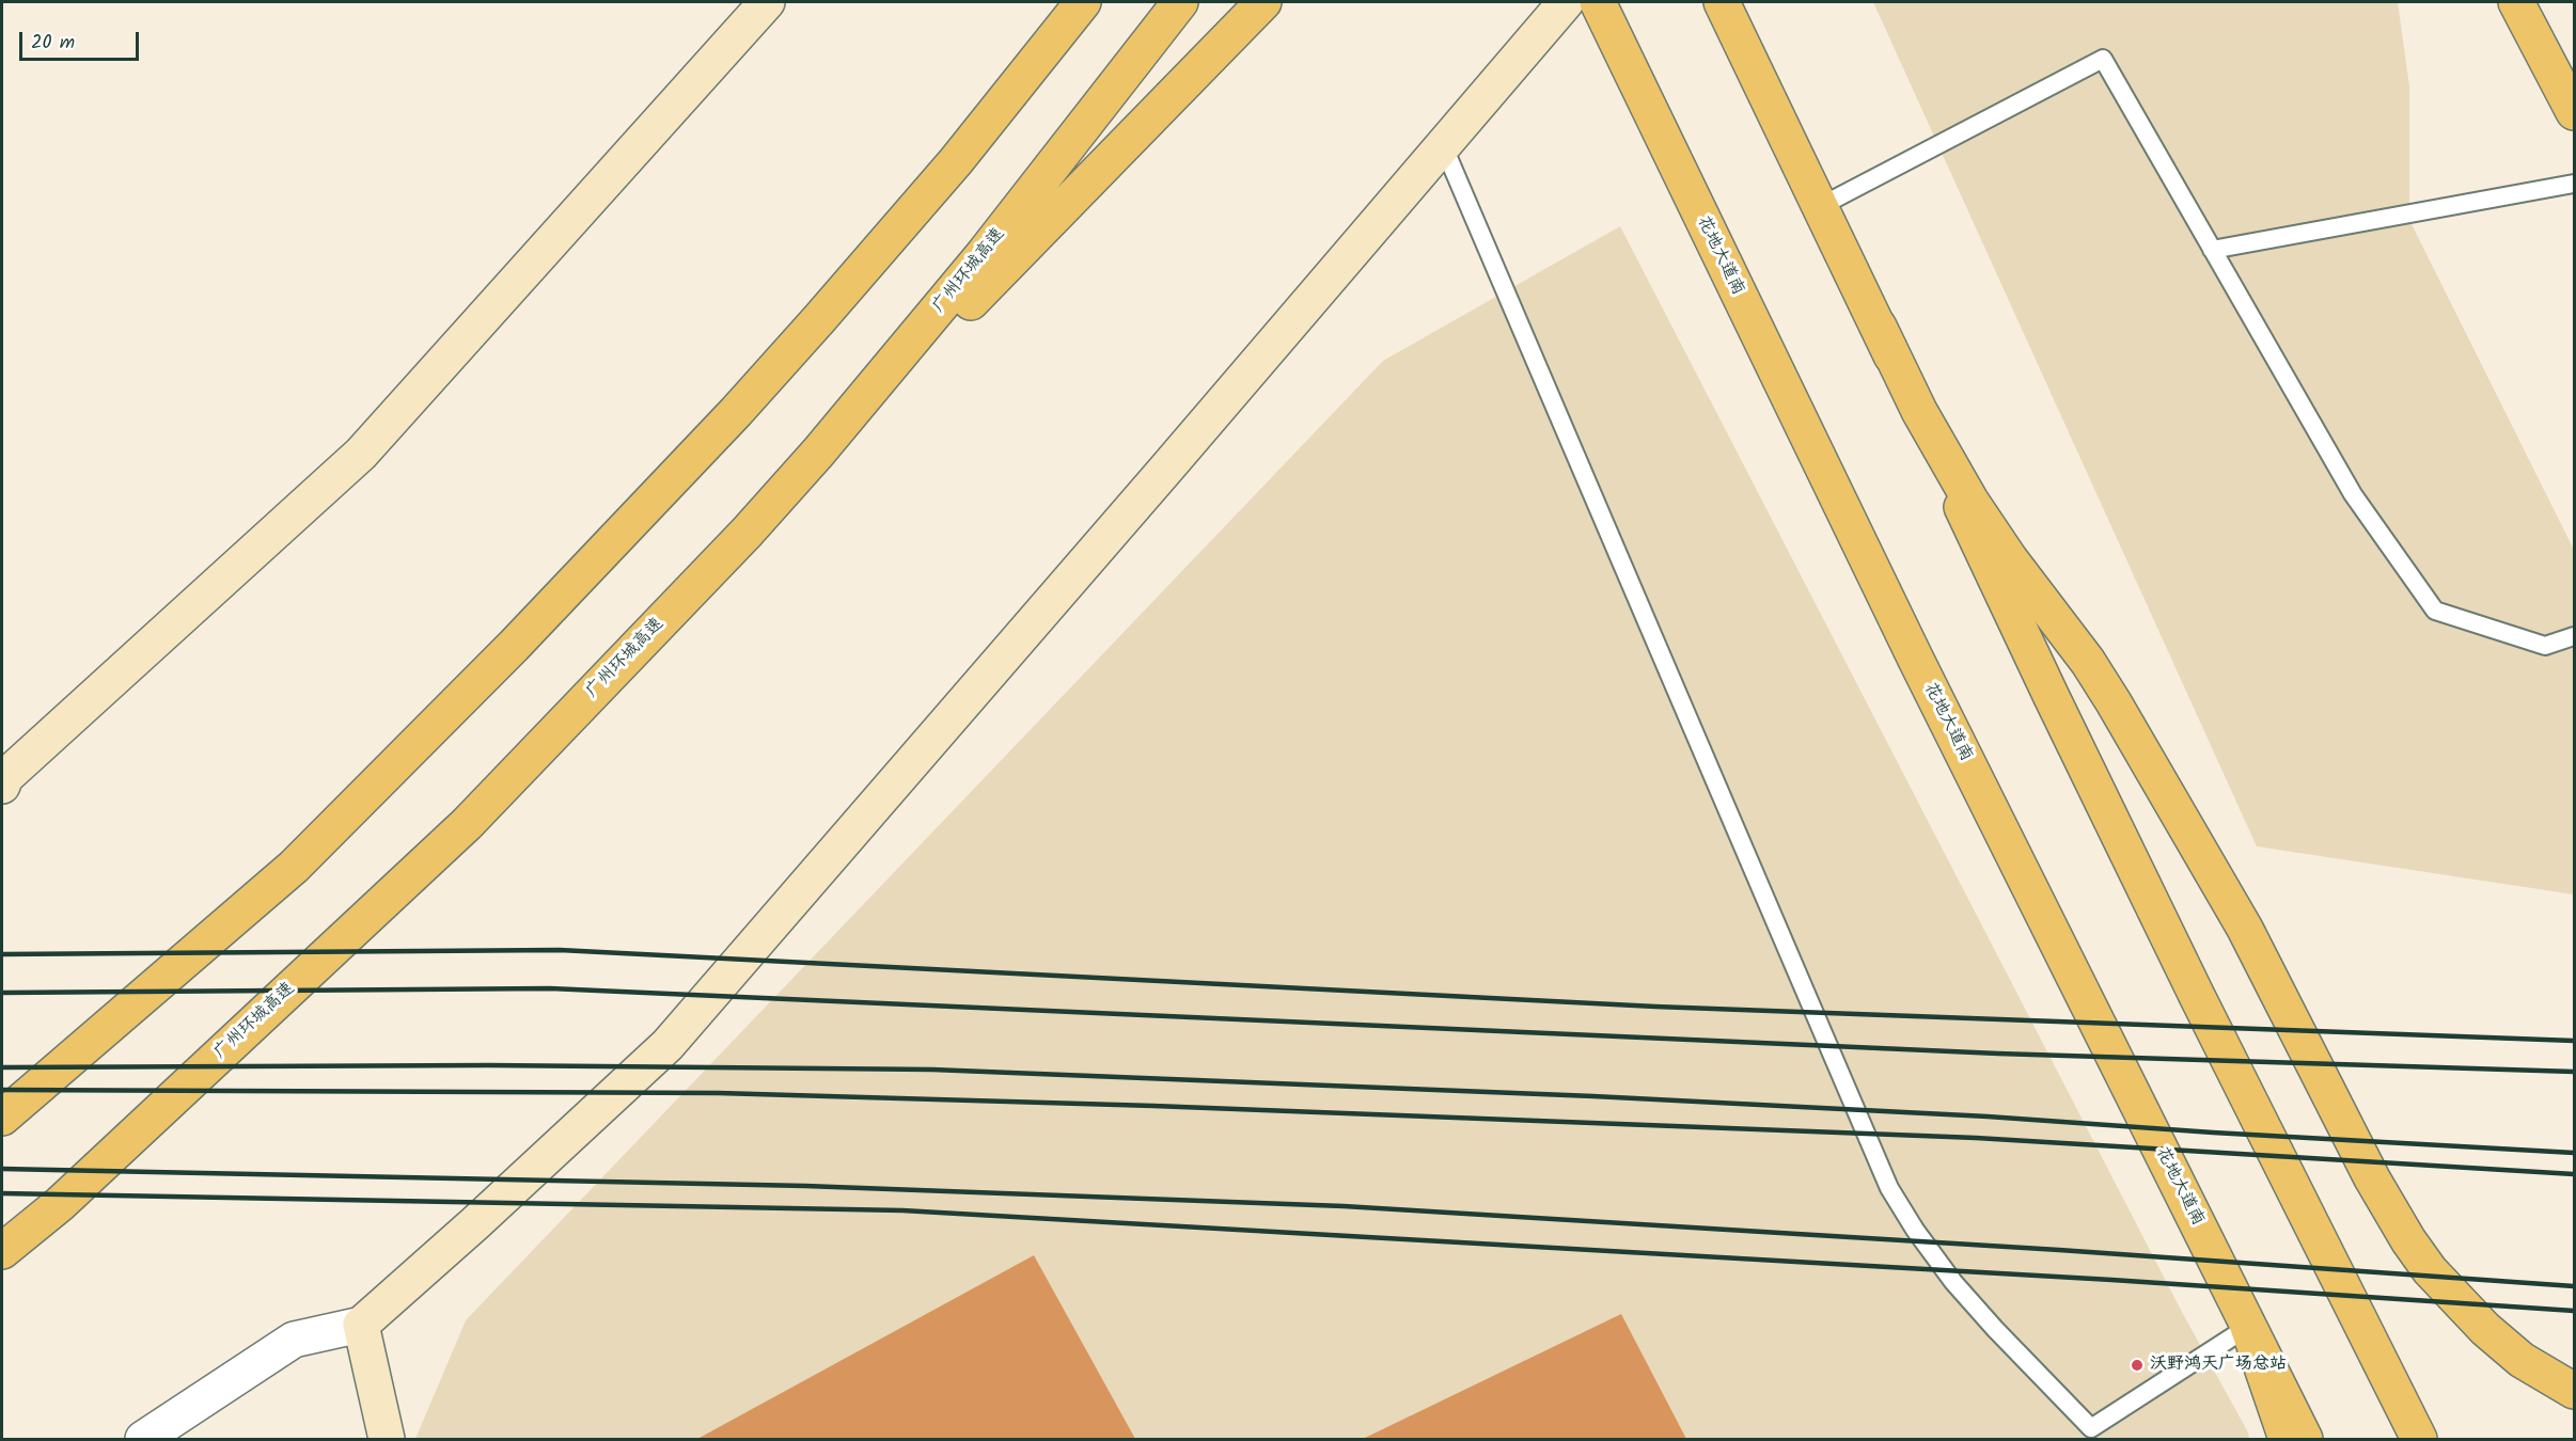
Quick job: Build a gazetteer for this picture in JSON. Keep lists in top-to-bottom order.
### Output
{
  "streets": {
    "main road": ["花地大道南", "广州环城高速"]
  },
  "places": ["沃野鸿天广场总站"],
  "scale_bar": "20 m"
}
